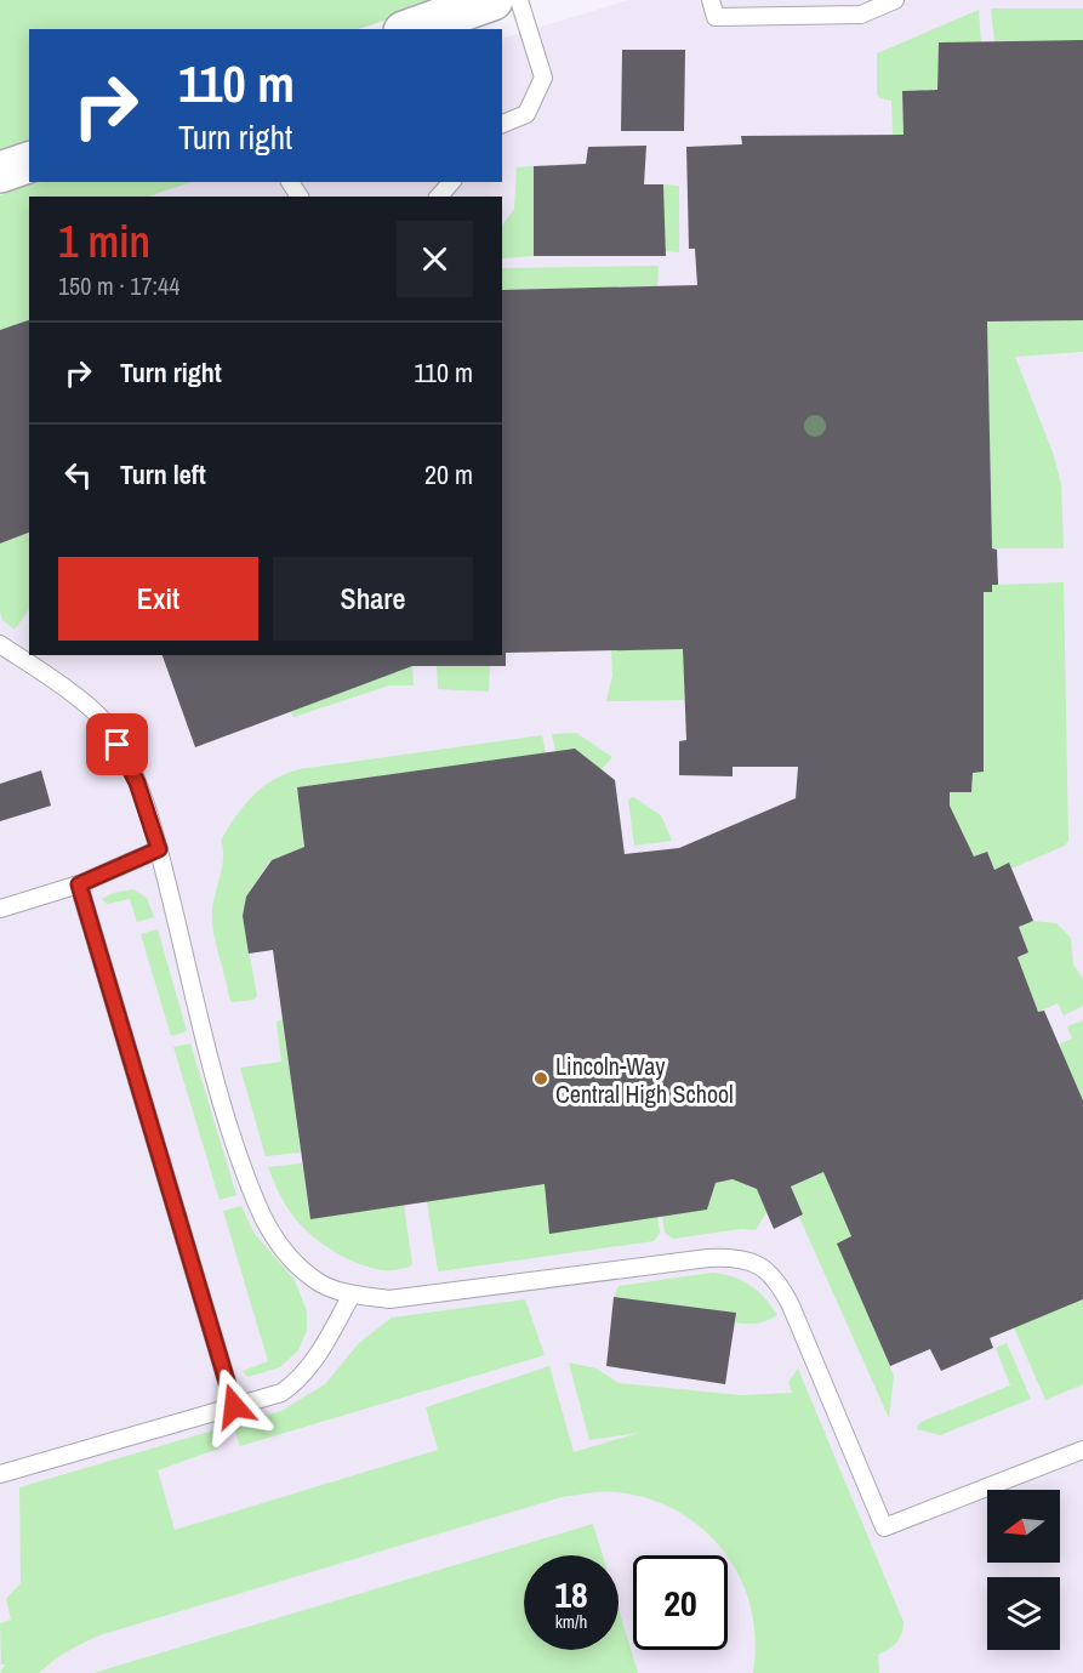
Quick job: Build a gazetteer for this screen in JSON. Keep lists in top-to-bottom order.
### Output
{
  "places": ["Lincoln-Way Central High School"],
  "north": "left",
  "page": {
    "turn": ["110 m", "Turn right"],
    "heading": ["1 min", "150 m · 17:44"],
    "list": [
      {
        "name": "Turn right",
        "value": "110 m"
      },
      {
        "name": "Turn left",
        "value": "20 m"
      }
    ],
    "buttons": ["Exit", "Share"],
    "speed": "18 km/h",
    "limit": "20"
  }
}
